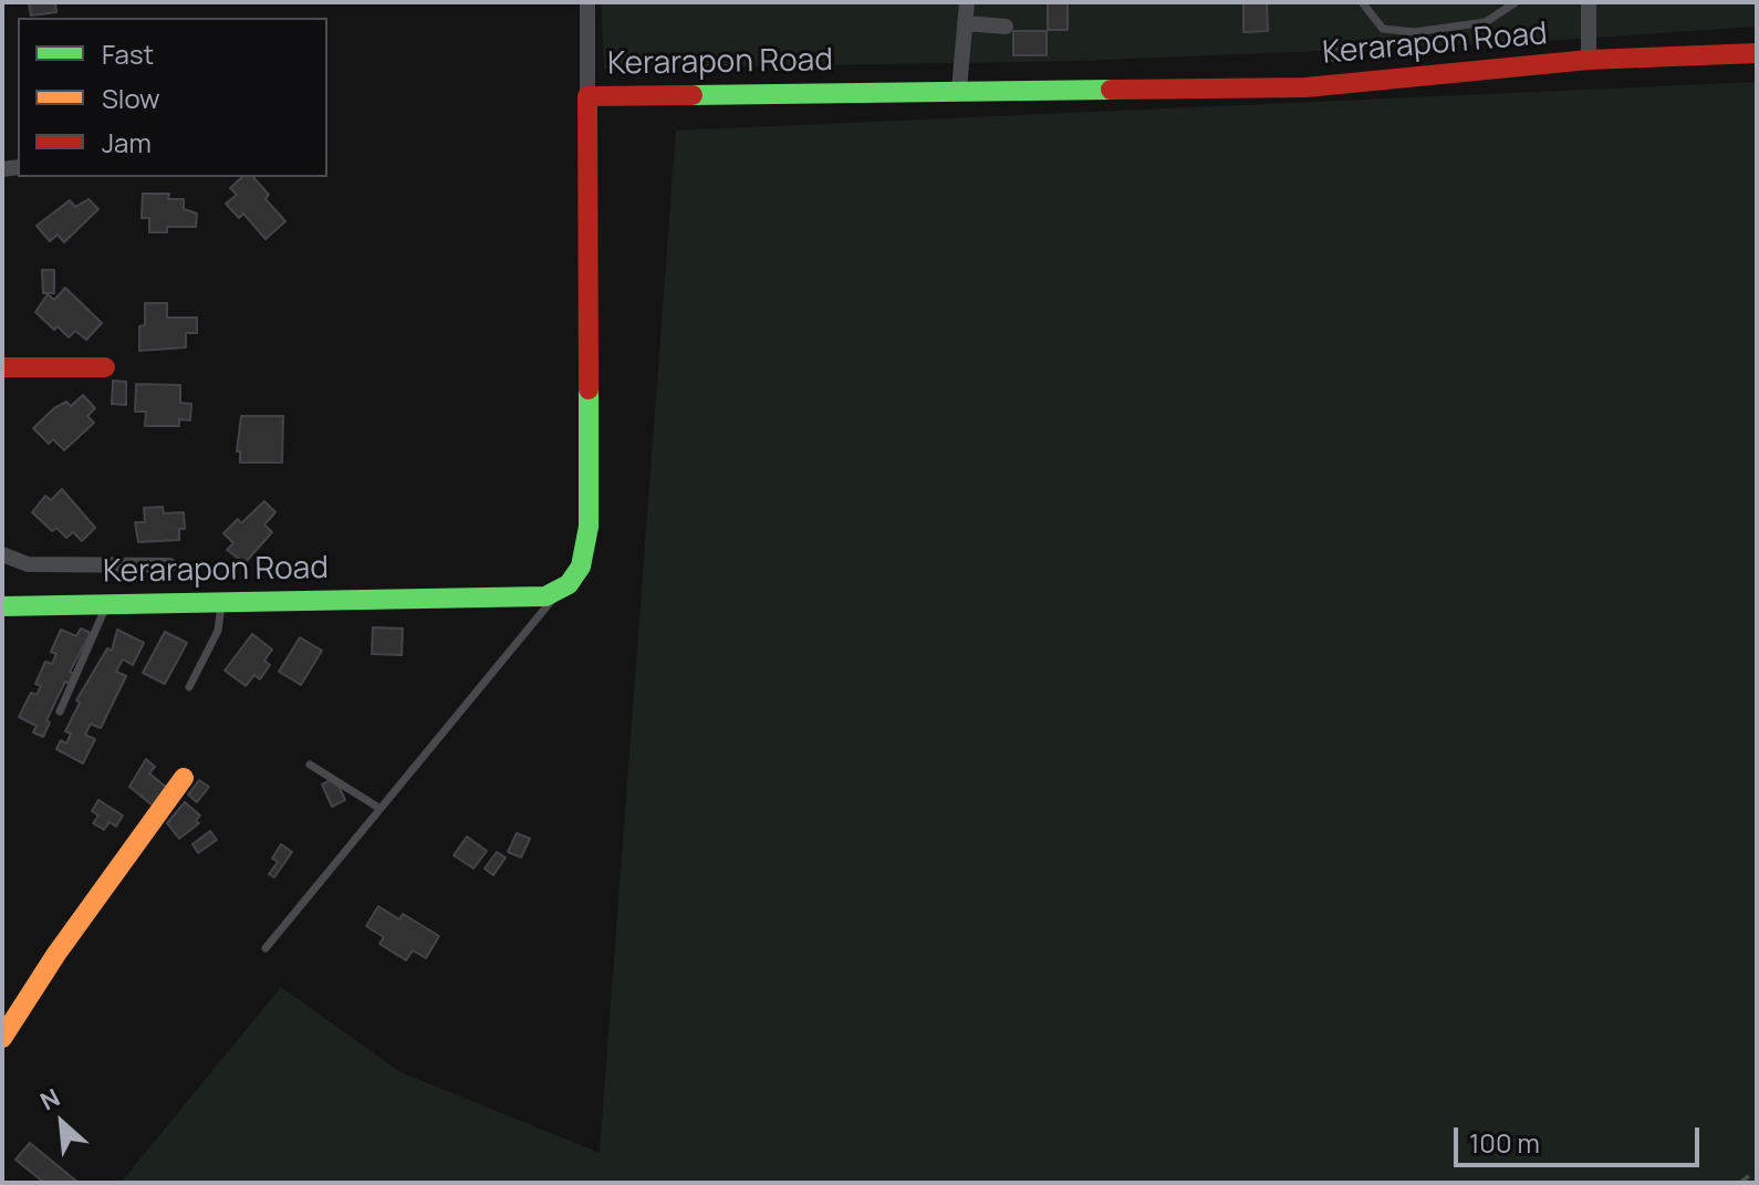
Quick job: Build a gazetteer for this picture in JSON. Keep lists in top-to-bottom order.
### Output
{
  "streets": {
    "street": ["Kerarapon Road"]
  },
  "legend": ["Fast", "Slow", "Jam"],
  "scale_bar": "100 m",
  "north": "top left"
}
